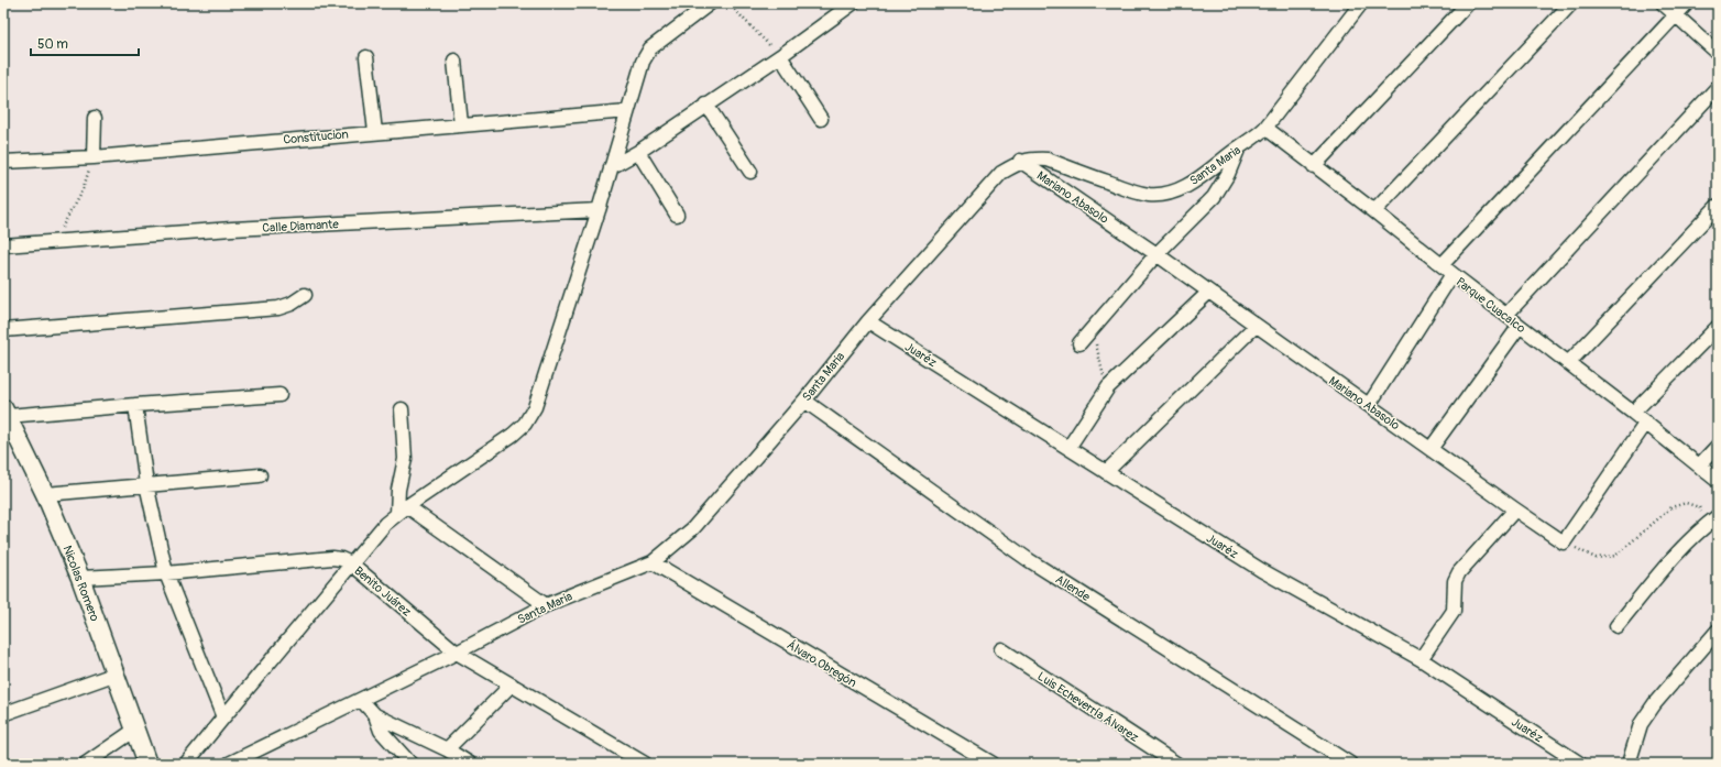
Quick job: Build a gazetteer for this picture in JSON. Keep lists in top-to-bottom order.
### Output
{
  "streets": {
    "main road": ["Nicolas Romero"],
    "street": [
      "Constitucion",
      "Santa Maria",
      "Mariano Abasolo",
      "Calle Diamante",
      "Parque Cuacalco",
      "Juaréz",
      "Allende",
      "Benito Juárez",
      "Álvaro Obregón",
      "Luis Echeverría Álvarez"
    ]
  },
  "crossings": [
    ["Santa Maria", "Mariano Abasolo"],
    ["Santa Maria", "Parque Cuacalco"],
    ["Santa Maria", "Juaréz"],
    ["Santa Maria", "Allende"],
    ["Santa Maria", "Benito Juárez"],
    ["Santa Maria", "Álvaro Obregón"],
    ["Nicolas Romero", "Benito Juárez"]
  ],
  "scale_bar": "50 m"
}
